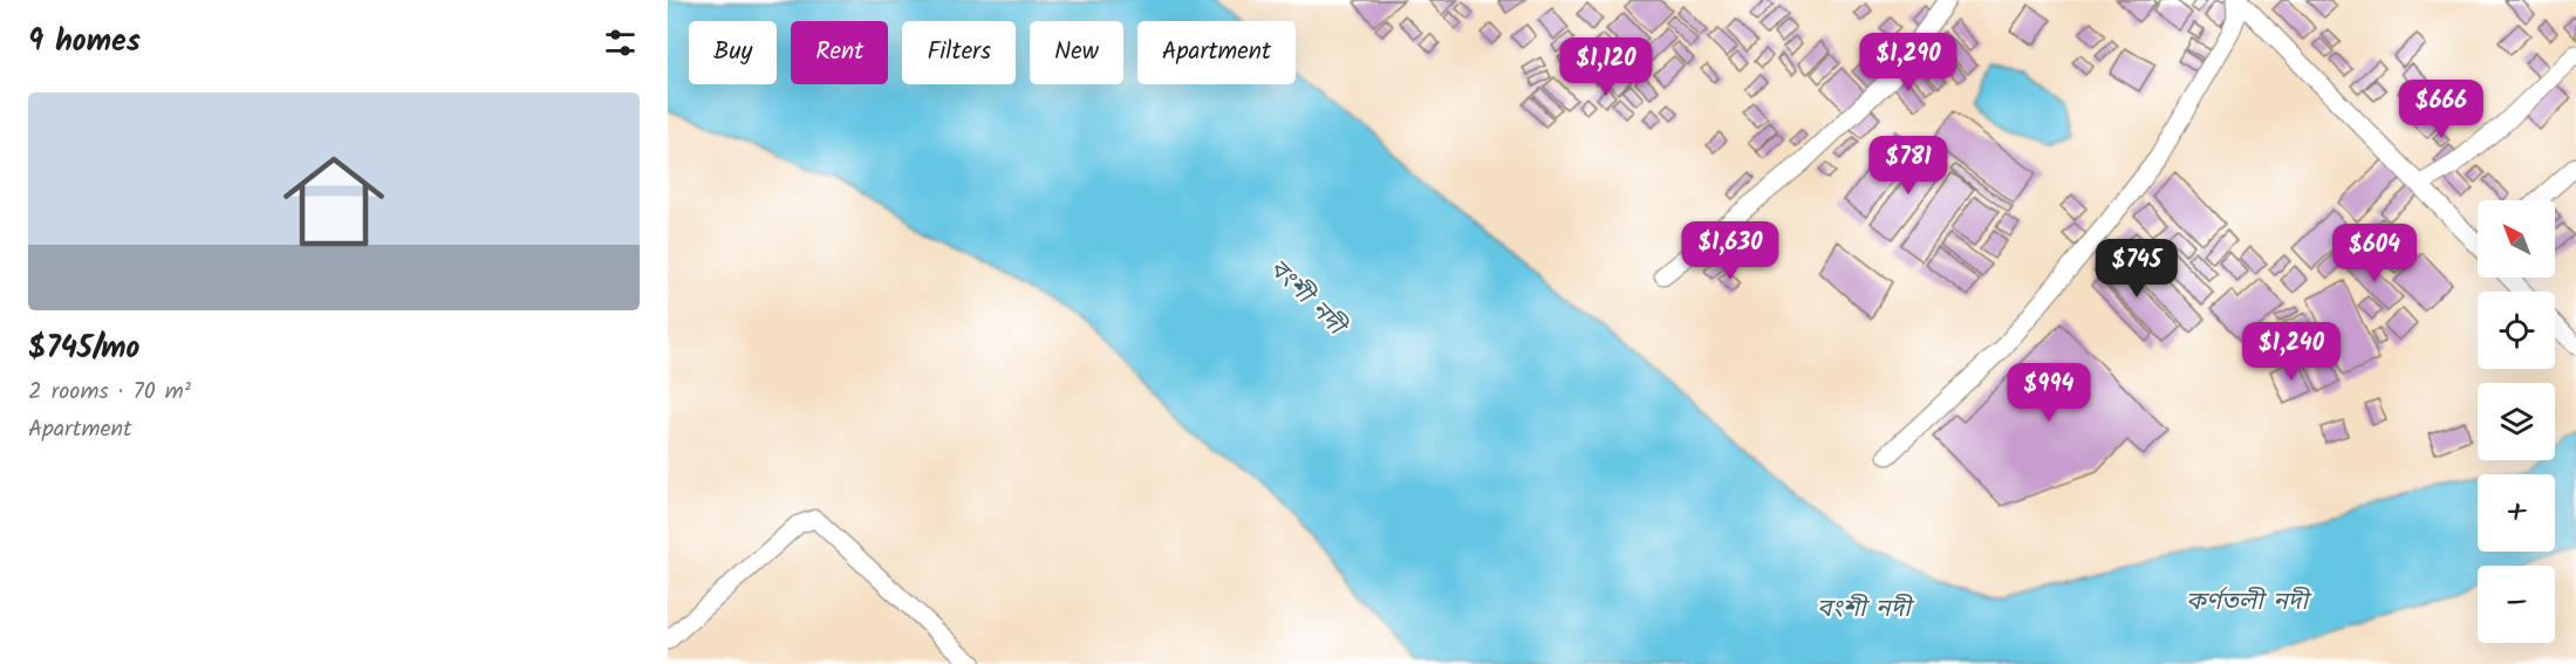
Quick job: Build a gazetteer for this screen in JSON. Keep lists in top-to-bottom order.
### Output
{
  "water": ["বংশী নদী", "কর্ণতলী নদী"],
  "north": "top left",
  "page": {
    "heading": "9 homes",
    "chip": [
      "Buy",
      "Rent",
      "Filters",
      "New",
      "Apartment"
    ],
    "price": [
      "$1,290",
      "$1,120",
      "$666",
      "$781",
      "$1,630",
      "$604",
      "$745",
      "$1,240",
      "$994"
    ],
    "list": [
      {
        "name": "$745/mo",
        "note": "2 rooms · 70 m² · Apartment"
      }
    ],
    "map_buttons": ["+", "−"]
  }
}
